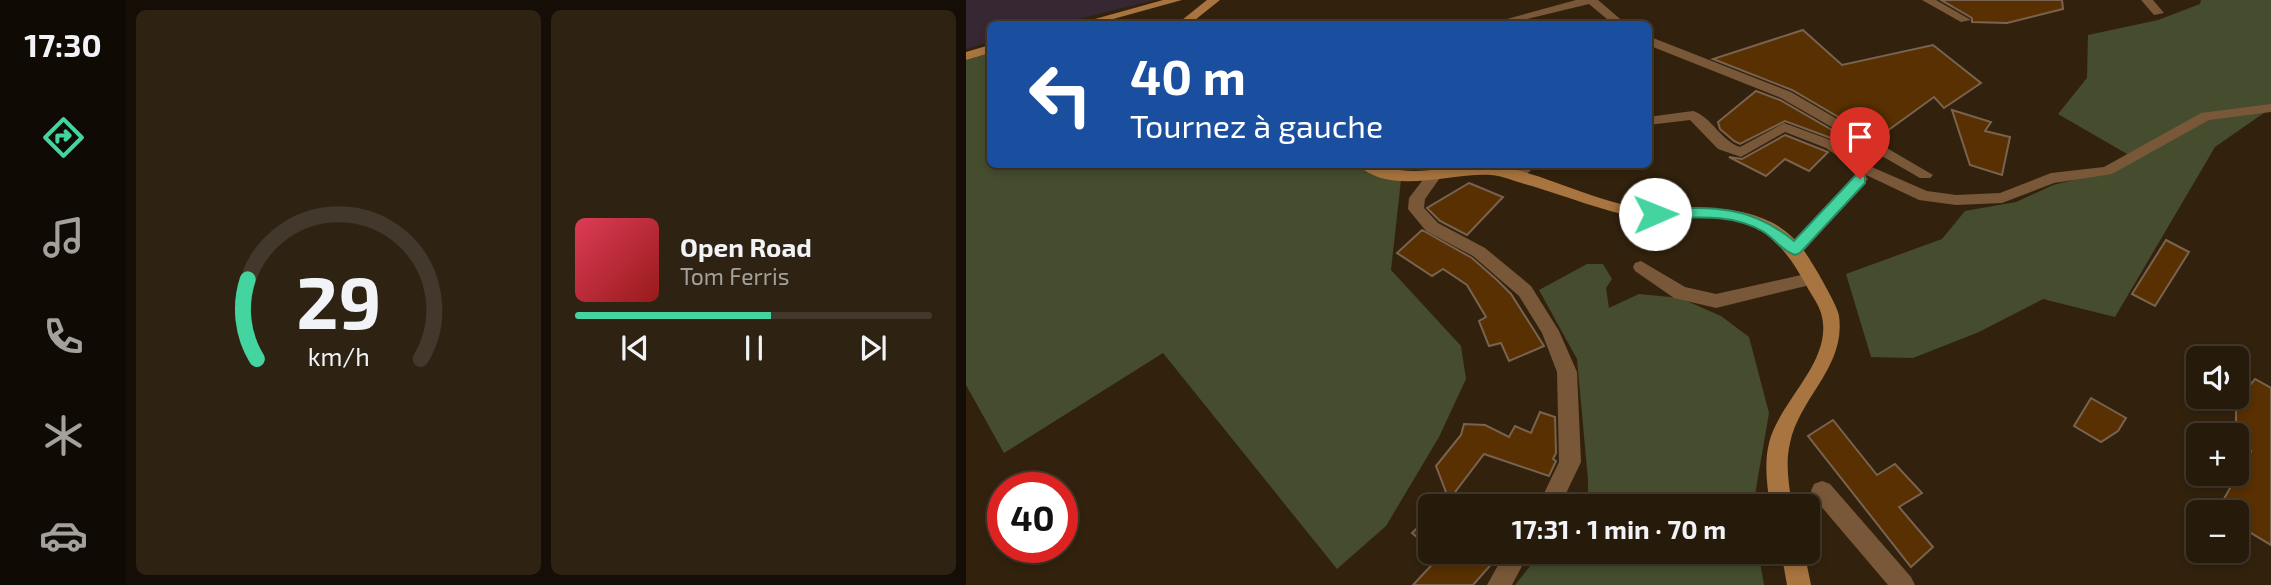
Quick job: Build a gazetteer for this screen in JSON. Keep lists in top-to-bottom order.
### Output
{
  "page": {
    "tabs": "17:30",
    "turn": ["40 m", "Tournez à gauche"],
    "song": ["Open Road", "Tom Ferris"],
    "map_buttons": ["+", "−"],
    "limit": "40",
    "trip": "17:31 · 1 min · 70 m",
    "gauge": ["29", "km/h"]
  }
}
